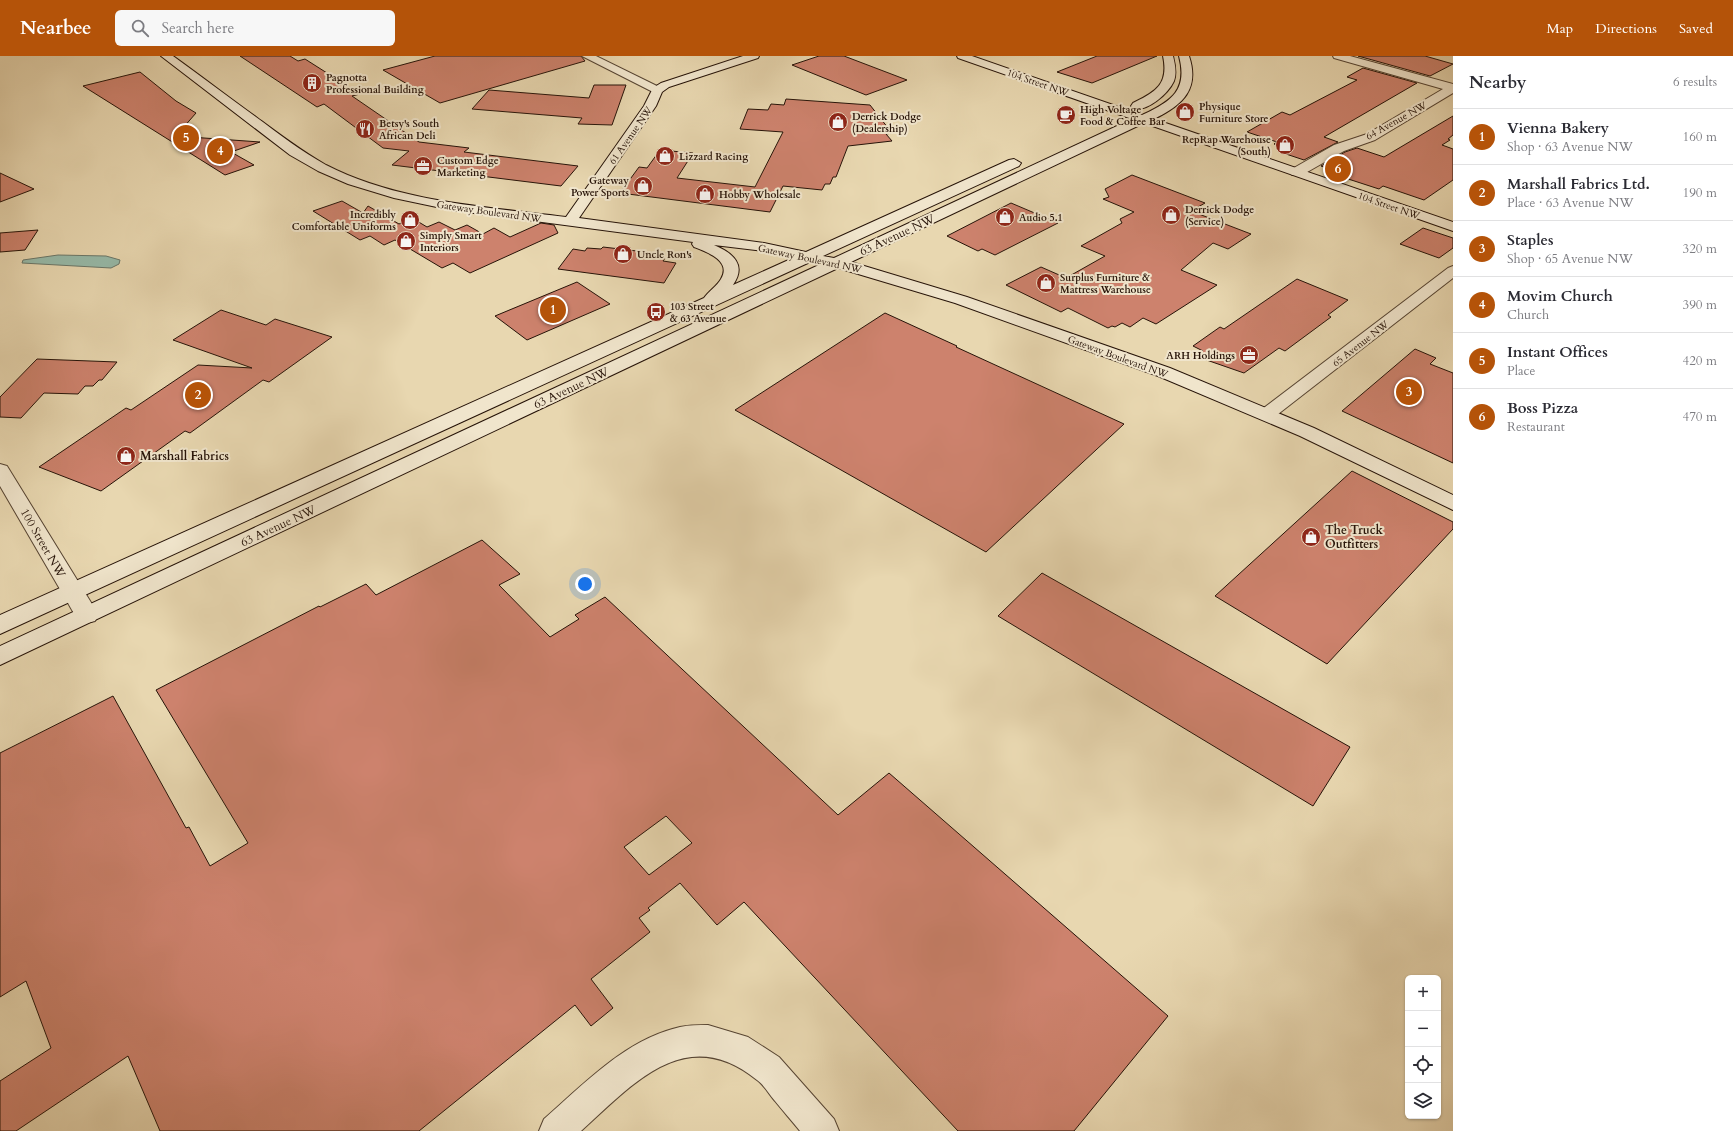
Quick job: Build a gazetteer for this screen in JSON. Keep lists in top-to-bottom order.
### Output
{
  "streets": {
    "main road": [
      "104 Street NW",
      "64 Avenue NW",
      "61 Avenue NW",
      "Gateway Boulevard NW",
      "63 Avenue NW",
      "65 Avenue NW",
      "100 Street NW"
    ]
  },
  "crossings": [
    ["104 Street NW", "64 Avenue NW"],
    ["104 Street NW", "63 Avenue NW"],
    ["61 Avenue NW", "Gateway Boulevard NW"],
    ["Gateway Boulevard NW", "63 Avenue NW"],
    ["Gateway Boulevard NW", "65 Avenue NW"],
    ["63 Avenue NW", "100 Street NW"]
  ],
  "places": {
    "building": ["Pagnotta Professional Building"],
    "shop": [
      "Physique Furniture Store",
      "Derrick Dodge (Dealership)",
      "RepRap Warehouse (South)",
      "Lizzard Racing",
      "Gateway Power Sports",
      "Hobby Wholesale",
      "Derrick Dodge (Service)",
      "Audio 5.1",
      "Incredibly Comfortable Uniforms",
      "Simply Smart Interiors",
      "Uncle Ron's",
      "Surplus Furniture & Mattress Warehouse",
      "Marshall Fabrics",
      "The Truck Outfitters"
    ],
    "cafe": ["High Voltage Food & Coffee Bar"],
    "restaurant": ["Betsy's South African Deli"],
    "office": ["Custom Edge Marketing", "ARH Holdings"],
    "bus stop": ["103 Street & 63 Avenue"]
  },
  "page": {
    "header": "Nearbee",
    "search": "Search here",
    "nav": ["Map", "Directions", "Saved"],
    "heading": ["Nearby", "6 results"],
    "list": [
      {
        "mark": "1",
        "name": "Vienna Bakery",
        "note": "Shop · 63 Avenue NW",
        "value": "160 m"
      },
      {
        "mark": "2",
        "name": "Marshall Fabrics Ltd.",
        "note": "Place · 63 Avenue NW",
        "value": "190 m"
      },
      {
        "mark": "3",
        "name": "Staples",
        "note": "Shop · 65 Avenue NW",
        "value": "320 m"
      },
      {
        "mark": "4",
        "name": "Movim Church",
        "note": "Church",
        "value": "390 m"
      },
      {
        "mark": "5",
        "name": "Instant Offices",
        "note": "Place",
        "value": "420 m"
      },
      {
        "mark": "6",
        "name": "Boss Pizza",
        "note": "Restaurant",
        "value": "470 m"
      }
    ],
    "pins": [
      "5",
      "4",
      "6",
      "1",
      "3",
      "2"
    ],
    "map_buttons": ["+", "−"]
  }
}
